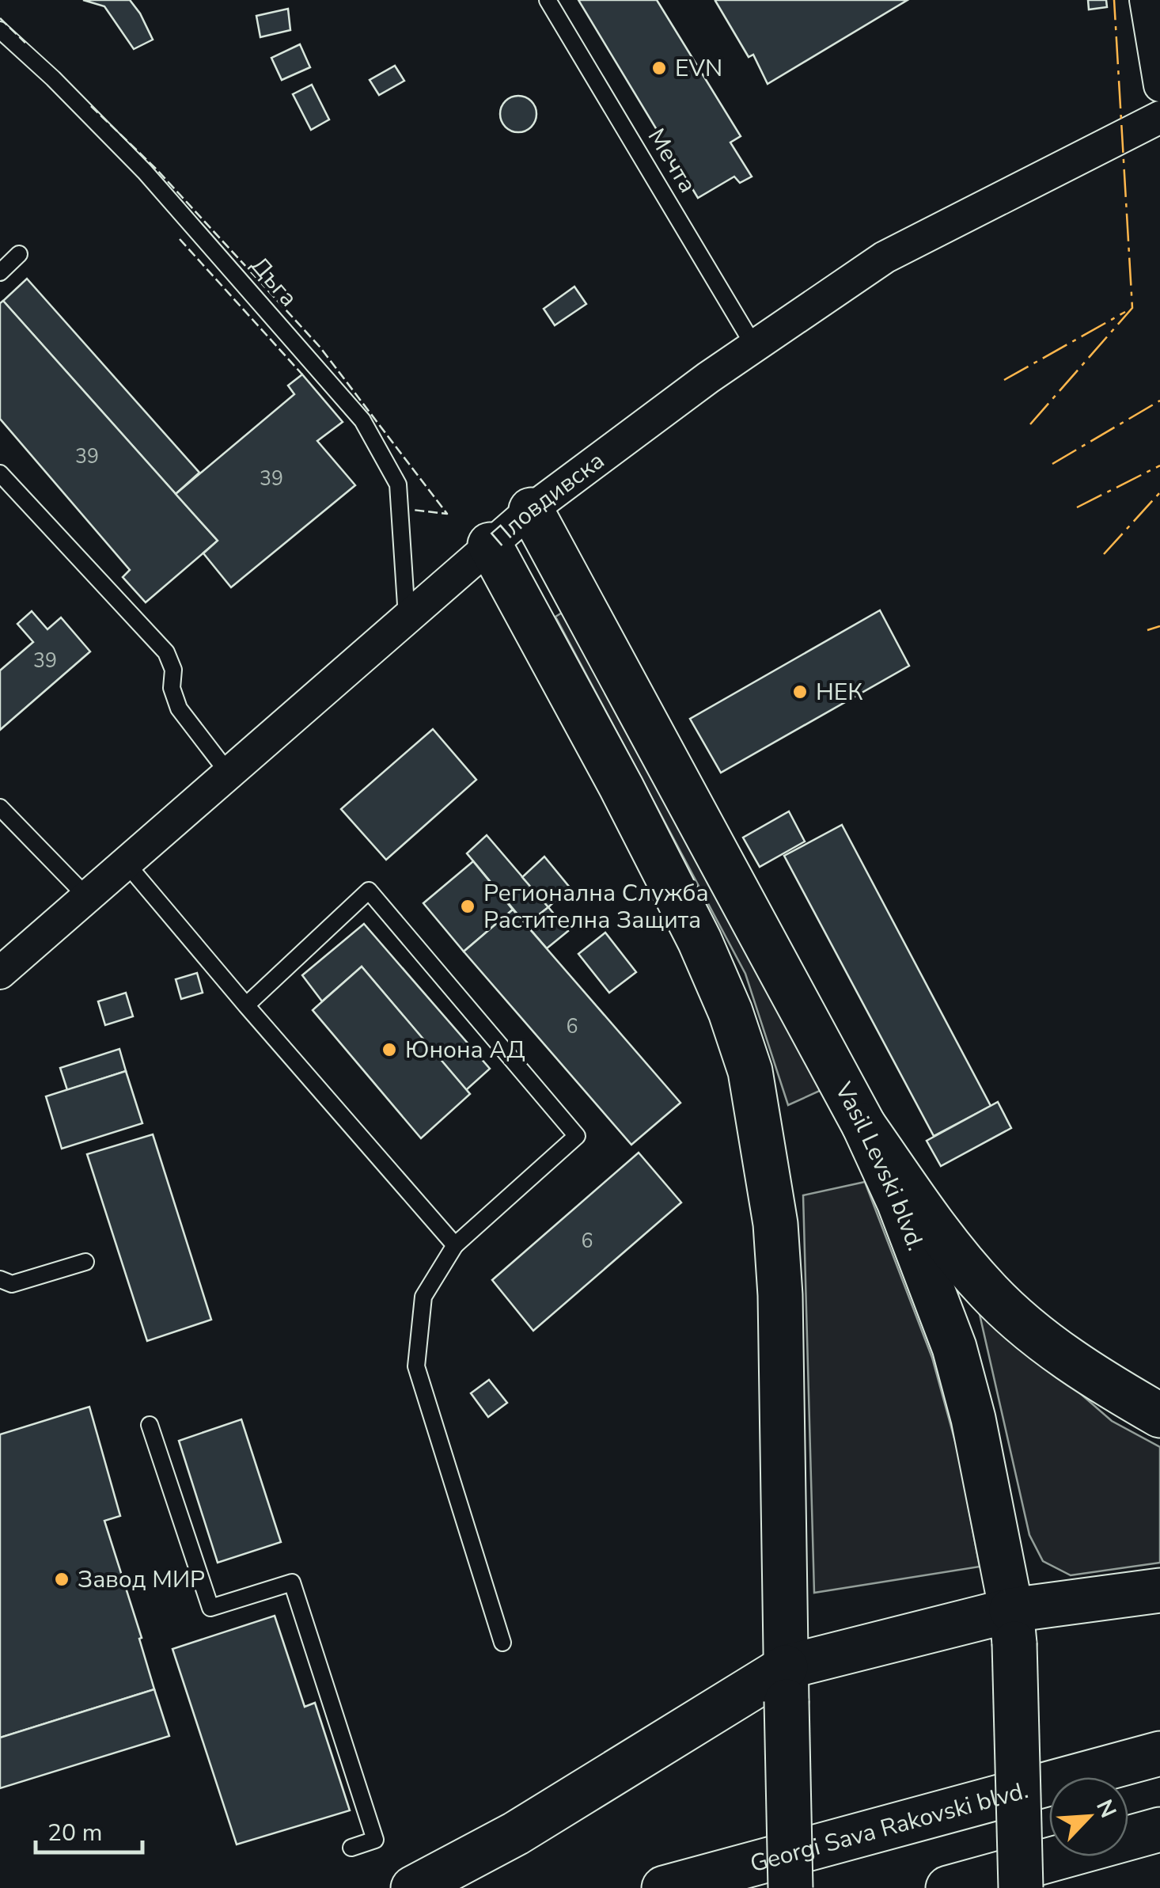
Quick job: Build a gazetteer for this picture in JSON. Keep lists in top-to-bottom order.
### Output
{
  "streets": {
    "main road": ["Vasil Levski blvd.", "Georgi Sava Rakovski blvd."],
    "street": ["Пловдивска"],
    "lane": ["Мечта", "Дъга"]
  },
  "crossings": [
    ["Мечта", "Пловдивска"],
    ["Дъга", "Пловдивска"],
    ["Пловдивска", "Vasil Levski blvd."]
  ],
  "places": [
    "EVN",
    "НЕК",
    "Регионална Служба Растителна Защита",
    "Юнона АД",
    "Завод МИР"
  ],
  "house_numbers": [
    "39",
    "39",
    "39",
    "6",
    "6"
  ],
  "scale_bar": "20 m",
  "north": "top right"
}
